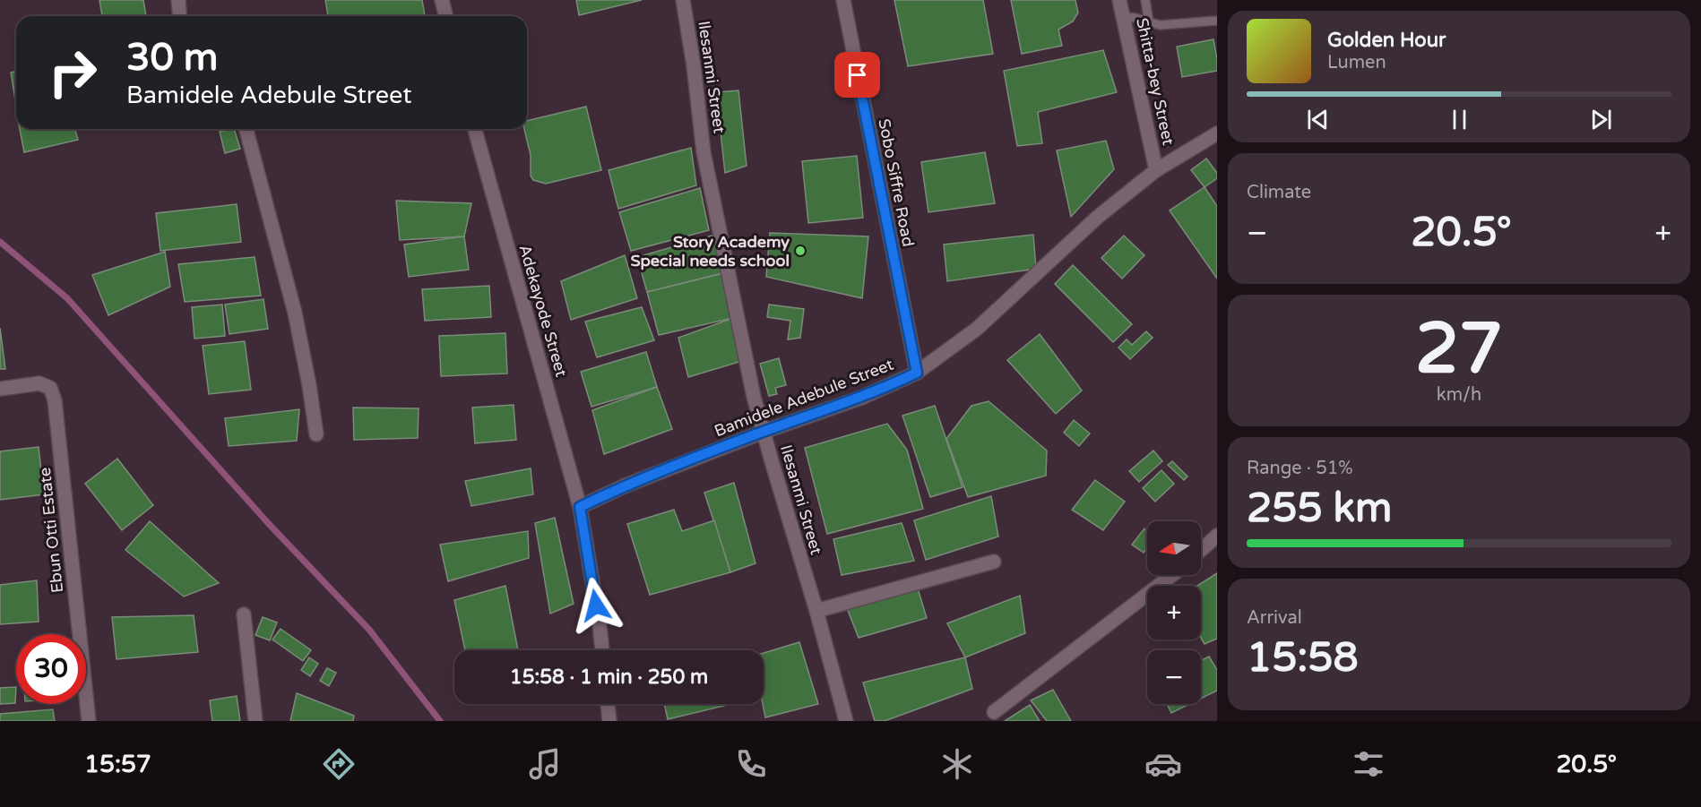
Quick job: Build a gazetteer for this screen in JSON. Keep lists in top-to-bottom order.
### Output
{
  "streets": {
    "street": [
      "Ilesanmi Street",
      "Shitta-bey Street",
      "Sobo Siffre Road",
      "Adekayode Street",
      "Bamidele Adebule Street",
      "Ebun Otti Estate"
    ]
  },
  "crossings": [
    ["Ilesanmi Street", "Bamidele Adebule Street"],
    ["Shitta-bey Street", "Bamidele Adebule Street"],
    ["Sobo Siffre Road", "Bamidele Adebule Street"],
    ["Adekayode Street", "Bamidele Adebule Street"]
  ],
  "places": ["Story Academy Special needs school"],
  "north": "left",
  "page": {
    "turn": ["30 m", "Bamidele Adebule Street"],
    "song": ["Golden Hour", "Lumen"],
    "tile": [
      "Climate",
      ["27", "km/h"],
      ["Range · 51%", "255 km"],
      ["Arrival", "15:58"]
    ],
    "heat": ["−", "20.5°", "+"],
    "map_buttons": ["+", "−"],
    "limit": "30",
    "trip": "15:58 · 1 min · 250 m",
    "tabs": ["15:57", "20.5°"]
  }
}
